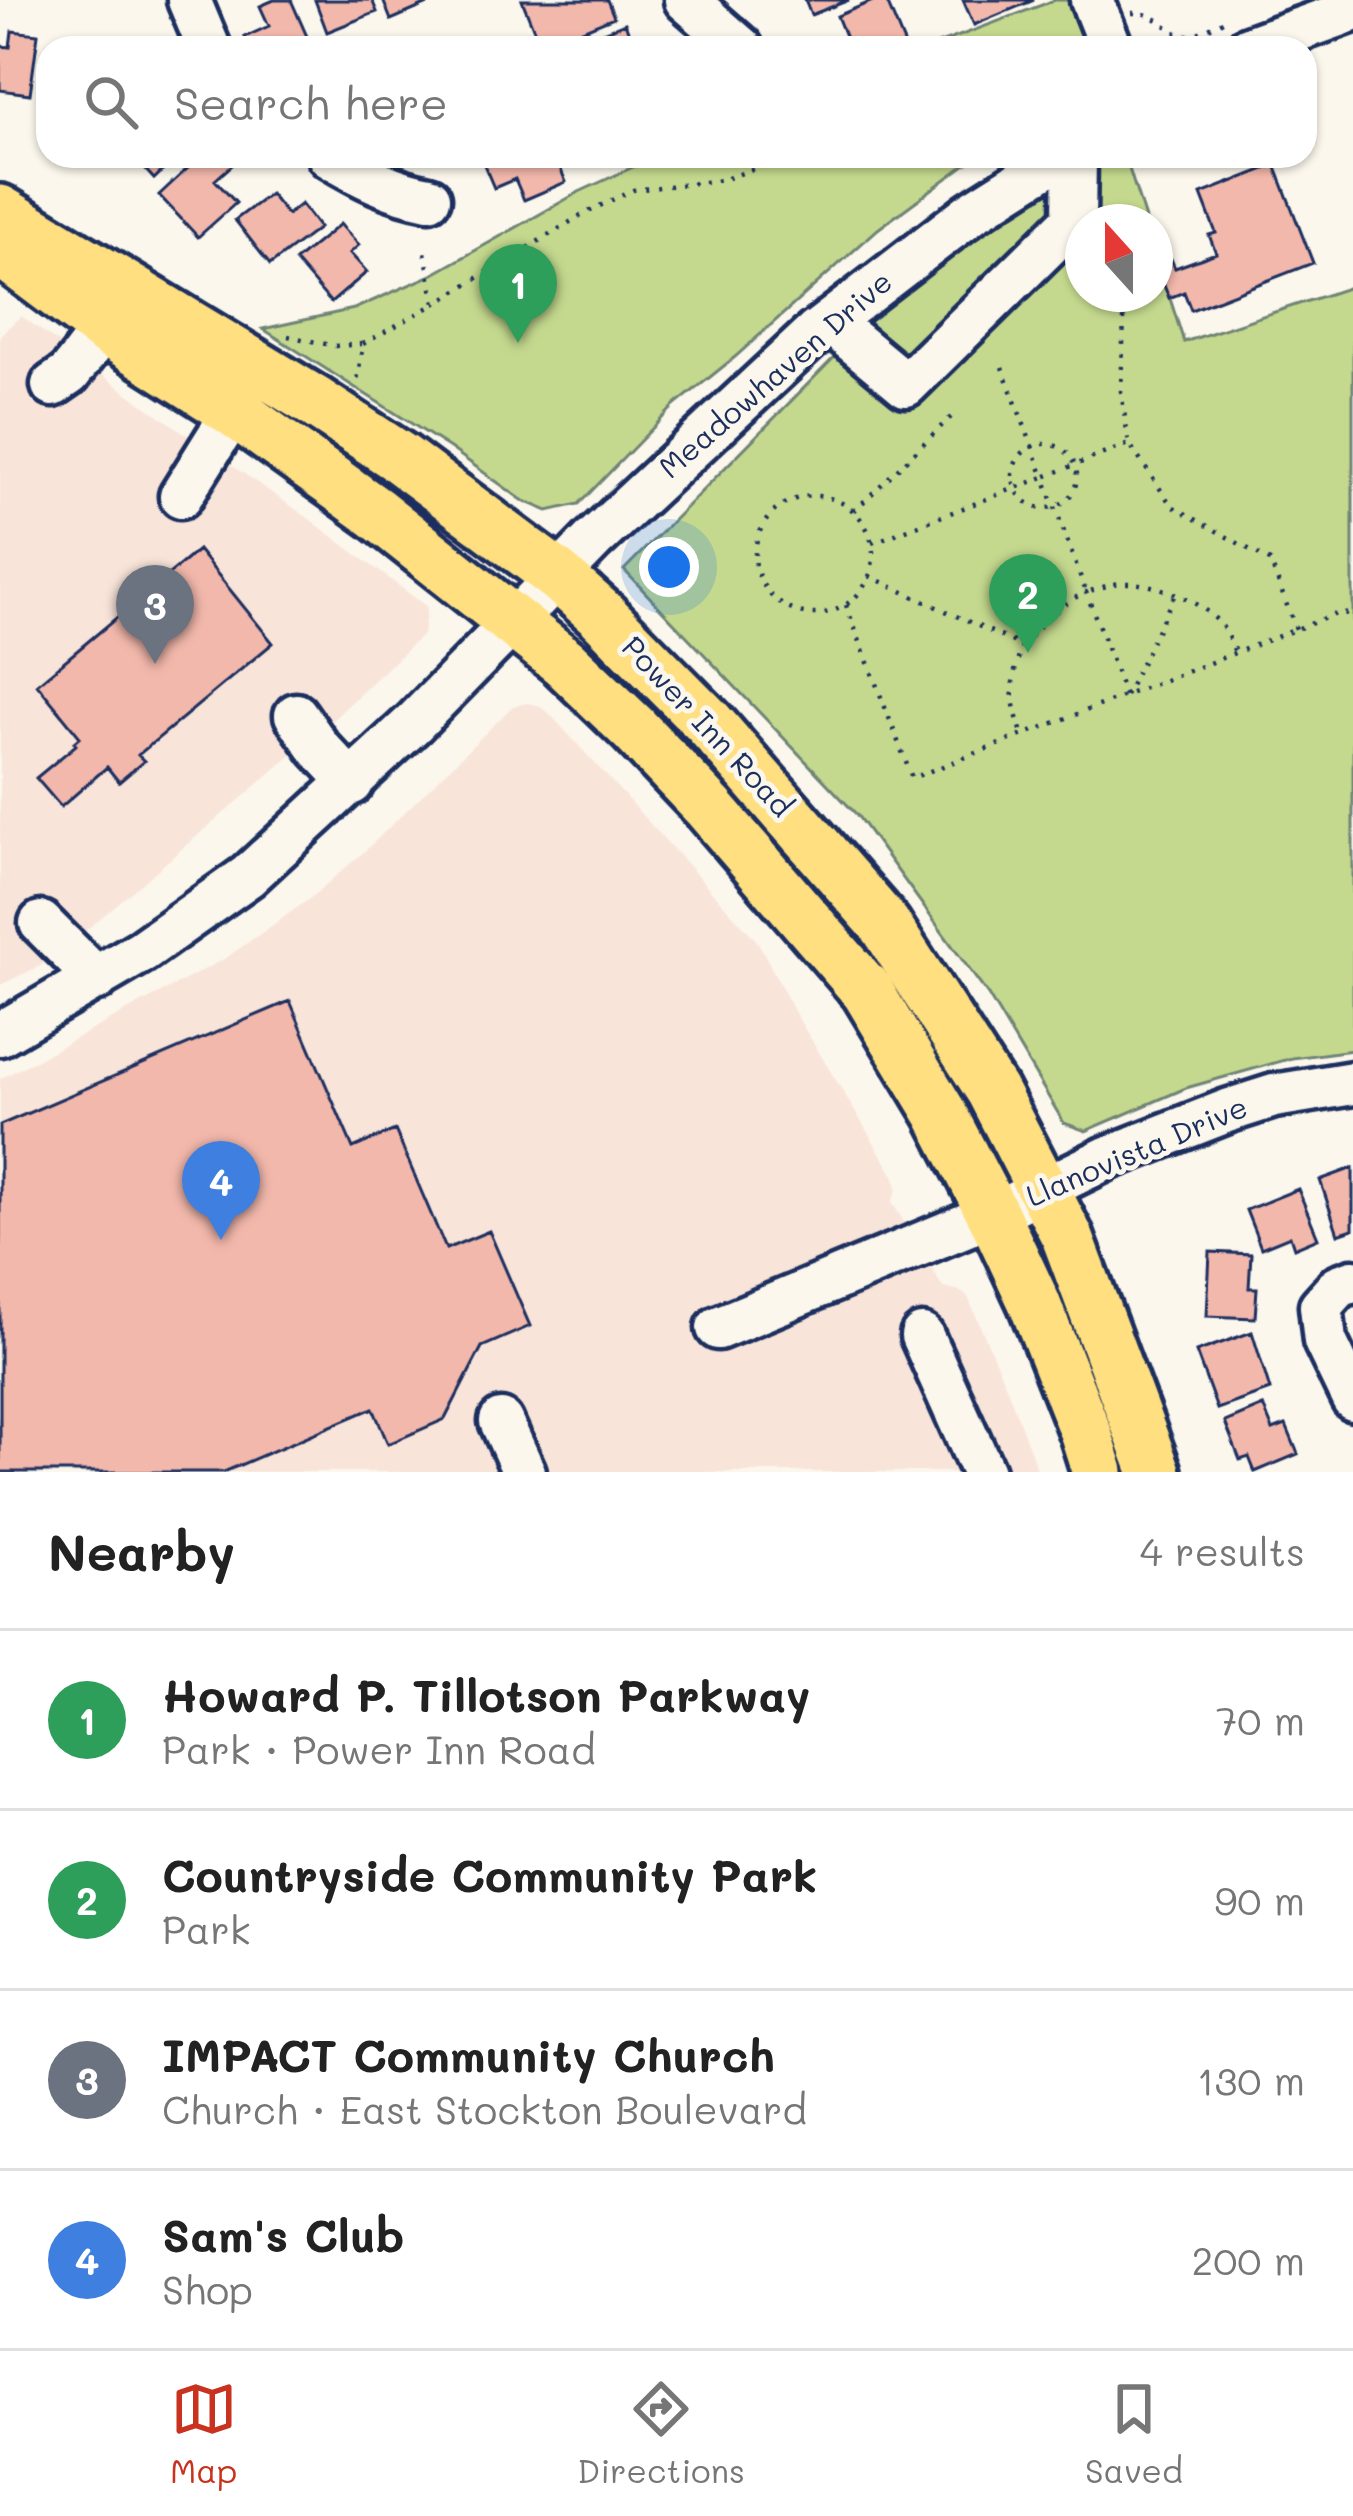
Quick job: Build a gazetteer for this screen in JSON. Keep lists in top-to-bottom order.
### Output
{
  "streets": {
    "main road": ["Power Inn Road"],
    "street": ["Meadowhaven Drive", "Llanovista Drive"]
  },
  "crossings": [
    ["Meadowhaven Drive", "Power Inn Road"],
    ["Power Inn Road", "Llanovista Drive"]
  ],
  "north": "top",
  "page": {
    "search": "Search here",
    "pins": [
      "1",
      "2",
      "3",
      "4"
    ],
    "heading": ["Nearby", "4 results"],
    "list": [
      {
        "mark": "1",
        "name": "Howard P. Tillotson Parkway",
        "note": "Park · Power Inn Road",
        "value": "70 m"
      },
      {
        "mark": "2",
        "name": "Countryside Community Park",
        "note": "Park",
        "value": "90 m"
      },
      {
        "mark": "3",
        "name": "IMPACT Community Church",
        "note": "Church · East Stockton Boulevard",
        "value": "130 m"
      },
      {
        "mark": "4",
        "name": "Sam's Club",
        "note": "Shop",
        "value": "200 m"
      }
    ],
    "nav": ["Map", "Directions", "Saved"]
  }
}
